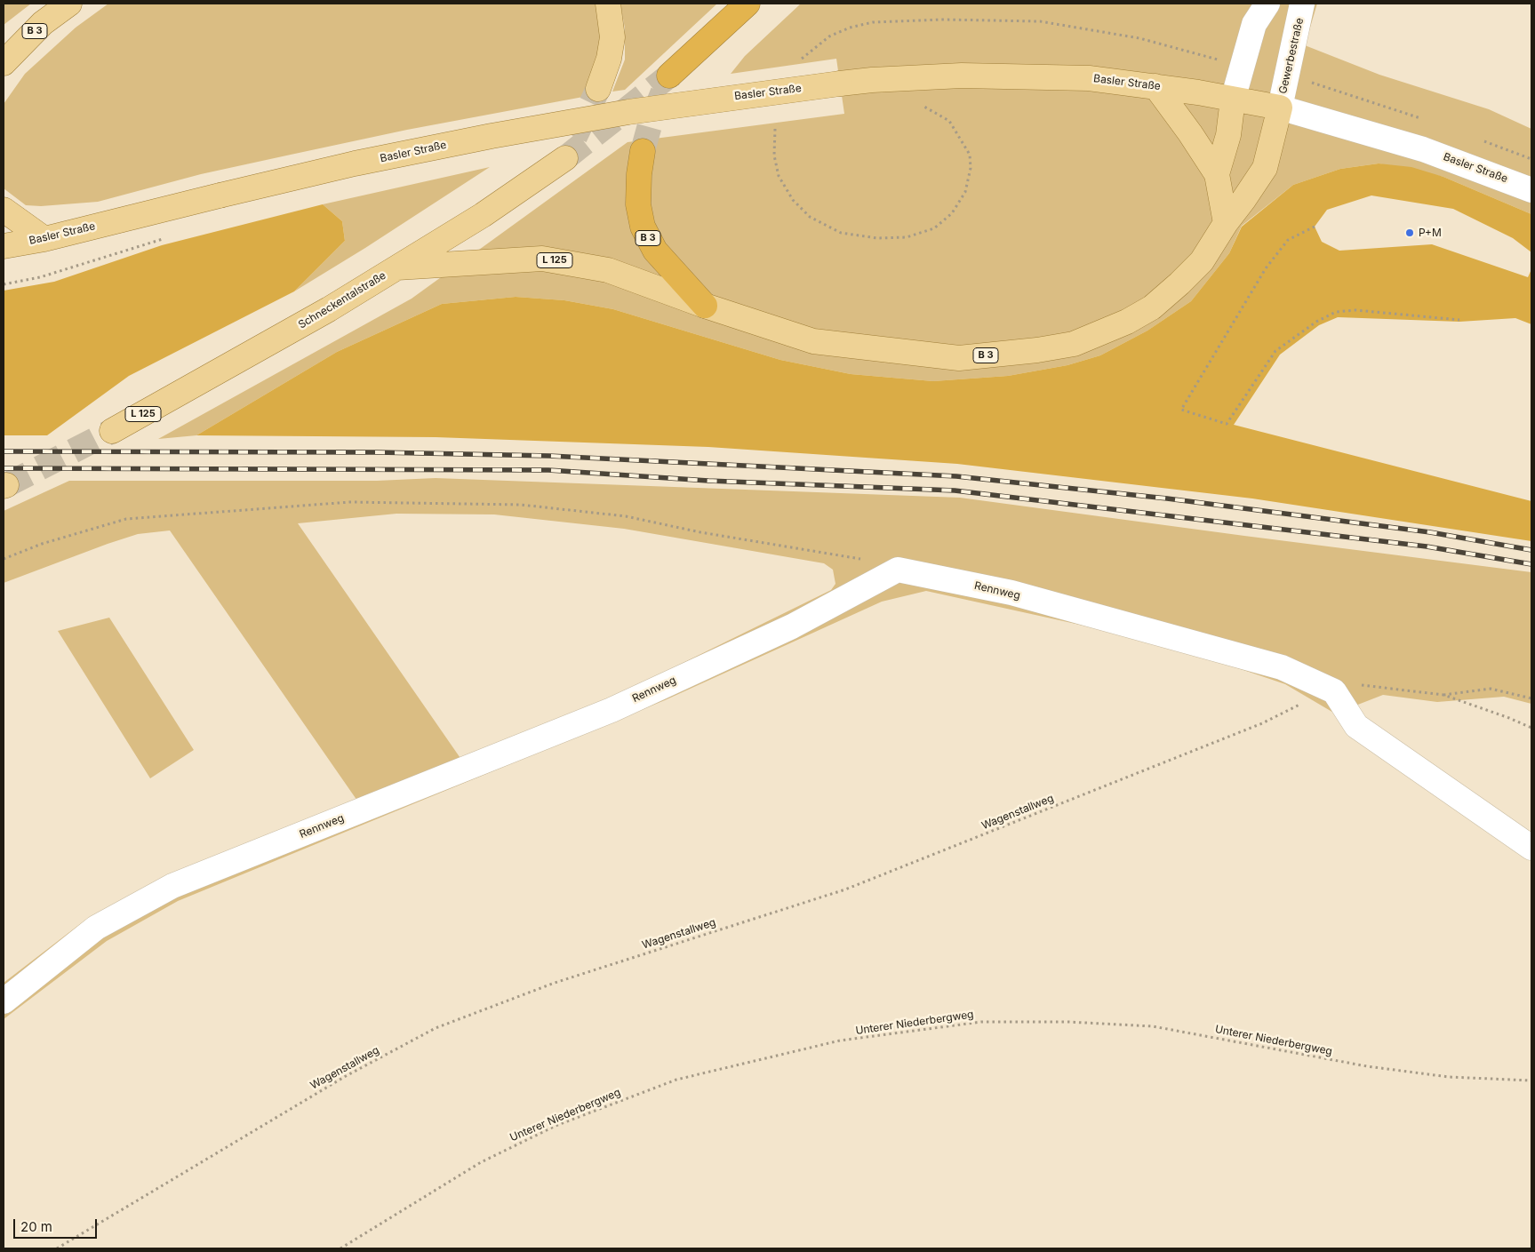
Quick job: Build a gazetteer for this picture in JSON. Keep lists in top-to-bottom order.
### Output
{
  "streets": {
    "highway": ["B 3"],
    "main road": ["Basler Straße", "L 125", "Schneckentalstraße"],
    "street": ["Gewerbestraße", "Rennweg"],
    "path": ["Wagenstallweg", "Unterer Niederbergweg"]
  },
  "crossings": [
    ["B 3", "L 125"],
    ["Gewerbestraße", "Basler Straße"],
    ["L 125", "Schneckentalstraße"],
    ["Rennweg", "Wagenstallweg"]
  ],
  "places": ["P+M"],
  "scale_bar": "20 m"
}
